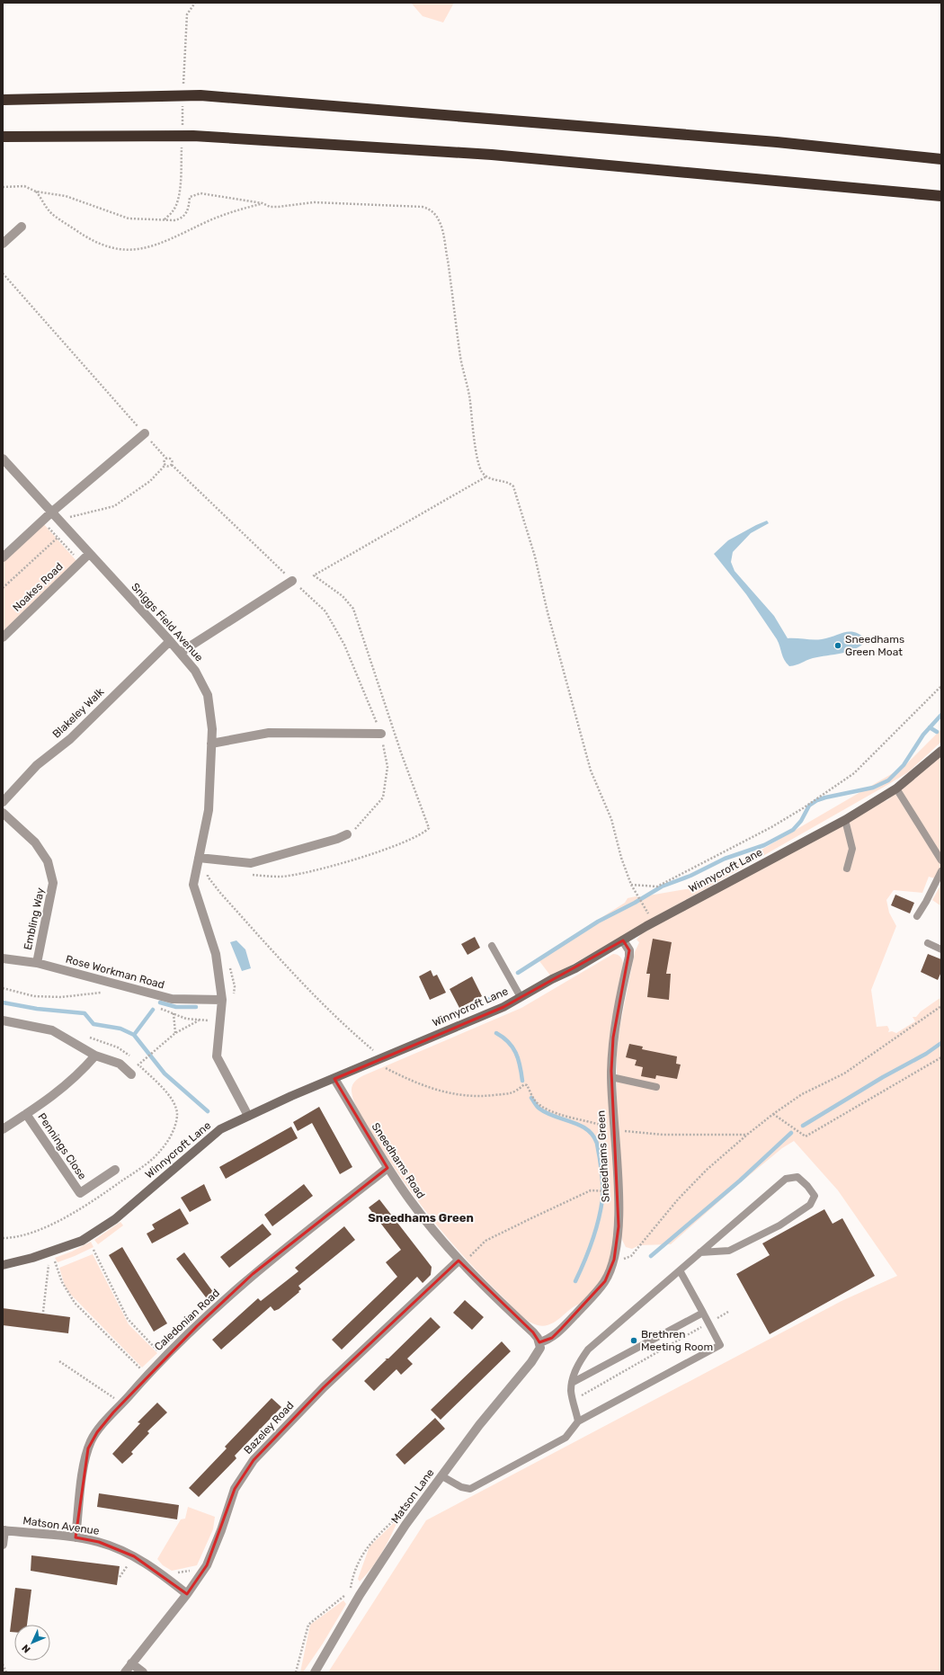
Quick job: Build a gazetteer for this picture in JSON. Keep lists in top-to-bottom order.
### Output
{
  "streets": {
    "street": [
      "Noakes Road",
      "Sniggs Field Avenue",
      "Blakeley Walk",
      "Winnycroft Lane",
      "Embling Way",
      "Rose Workman Road",
      "Pennings Close",
      "Sneedhams Green",
      "Sneedhams Road",
      "Caledonian Road",
      "Bazeley Road",
      "Matson Lane",
      "Matson Avenue"
    ]
  },
  "crossings": [
    ["Noakes Road", "Sniggs Field Avenue"],
    ["Sniggs Field Avenue", "Blakeley Walk"],
    ["Sniggs Field Avenue", "Winnycroft Lane"],
    ["Sniggs Field Avenue", "Rose Workman Road"],
    ["Winnycroft Lane", "Sneedhams Green"],
    ["Winnycroft Lane", "Sneedhams Road"],
    ["Embling Way", "Rose Workman Road"],
    ["Sneedhams Green", "Sneedhams Road"],
    ["Sneedhams Green", "Matson Lane"],
    ["Sneedhams Road", "Caledonian Road"],
    ["Sneedhams Road", "Bazeley Road"],
    ["Sneedhams Road", "Matson Lane"],
    ["Caledonian Road", "Matson Avenue"],
    ["Bazeley Road", "Matson Avenue"]
  ],
  "districts": ["Sneedhams Green"],
  "places": ["Sneedhams Green Moat", "Brethren Meeting Room"],
  "north": "bottom left"
}
